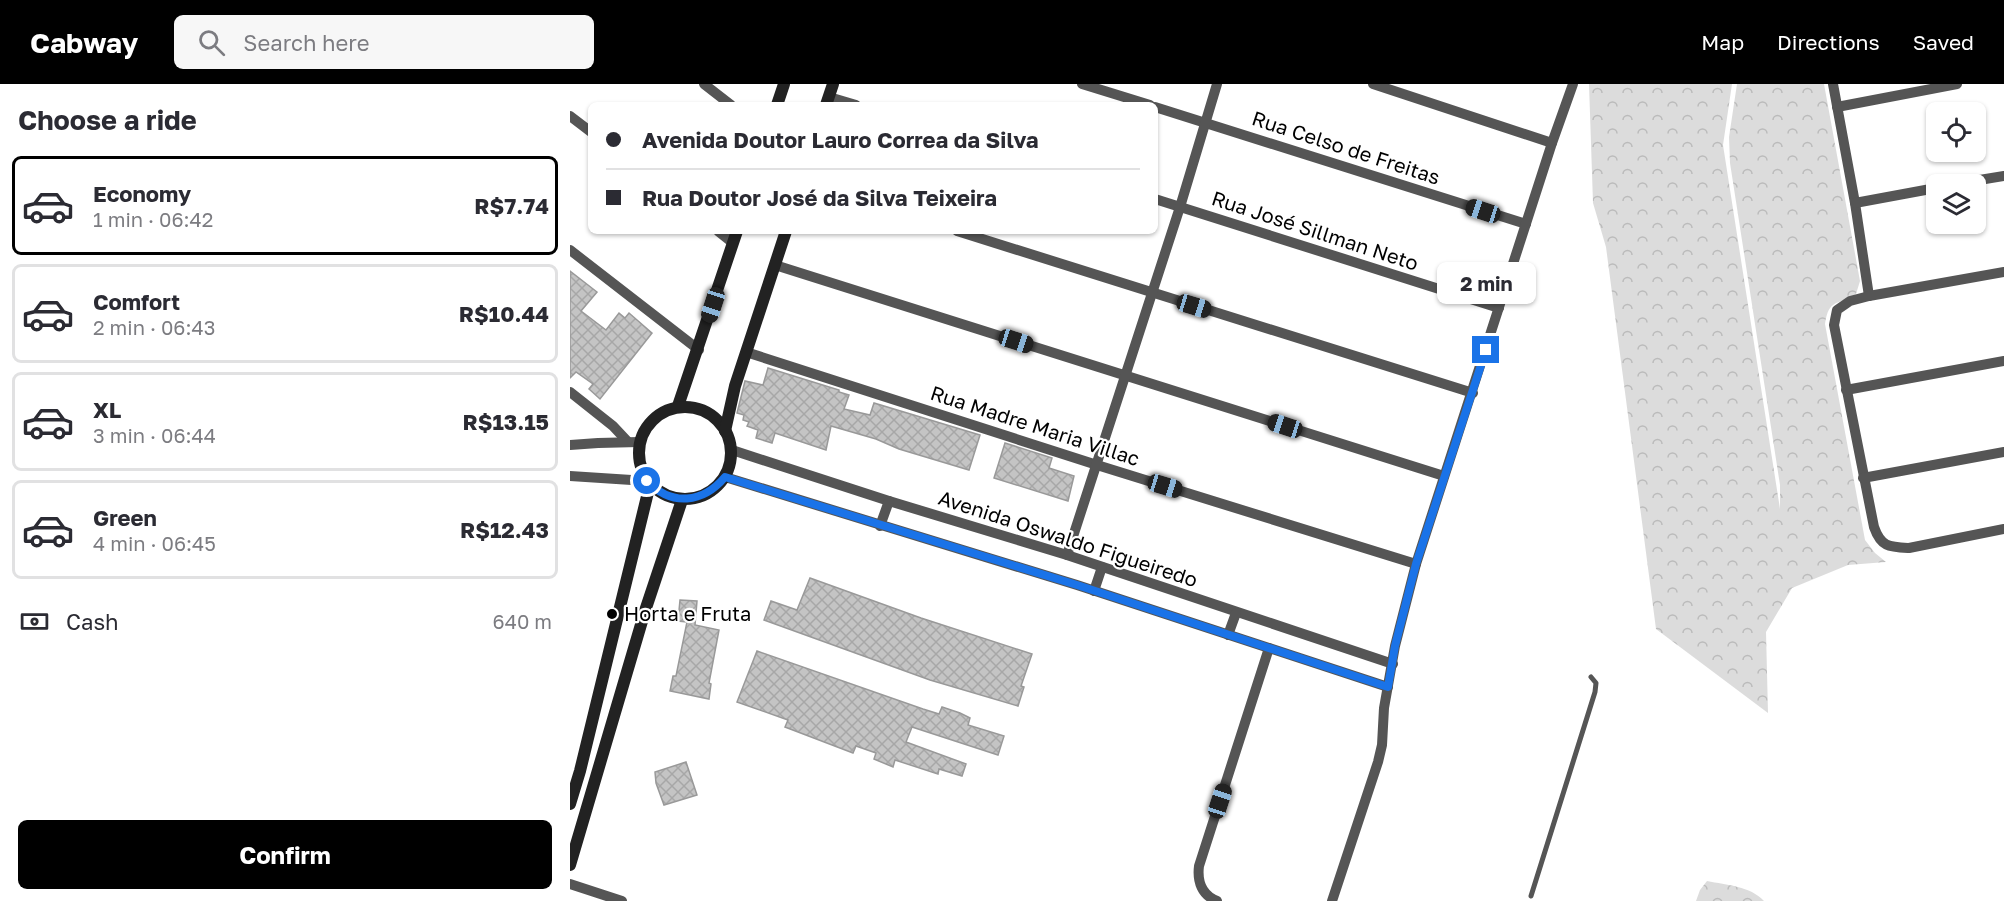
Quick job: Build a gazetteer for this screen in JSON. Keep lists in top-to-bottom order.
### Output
{
  "streets": {
    "street": [
      "Rua Celso de Freitas",
      "Rua José Sillman Neto",
      "Rua Madre Maria Villac",
      "Avenida Oswaldo Figueiredo"
    ]
  },
  "places": ["Horta e Fruta"],
  "page": {
    "header": "Cabway",
    "search": "Search here",
    "nav": ["Map", "Directions", "Saved"],
    "heading": "Choose a ride",
    "banner": ["Avenida Doutor Lauro Correa da Silva", "Rua Doutor José da Silva Teixeira"],
    "list": [
      {
        "name": "Economy",
        "note": "1 min · 06:42",
        "value": "R$7.74"
      },
      {
        "name": "Comfort",
        "note": "2 min · 06:43",
        "value": "R$10.44"
      },
      {
        "name": "XL",
        "note": "3 min · 06:44",
        "value": "R$13.15"
      },
      {
        "name": "Green",
        "note": "4 min · 06:45",
        "value": "R$12.43"
      }
    ],
    "bubble": "2 min",
    "pay": ["Cash", "640 m"],
    "buttons": "Confirm"
  }
}
